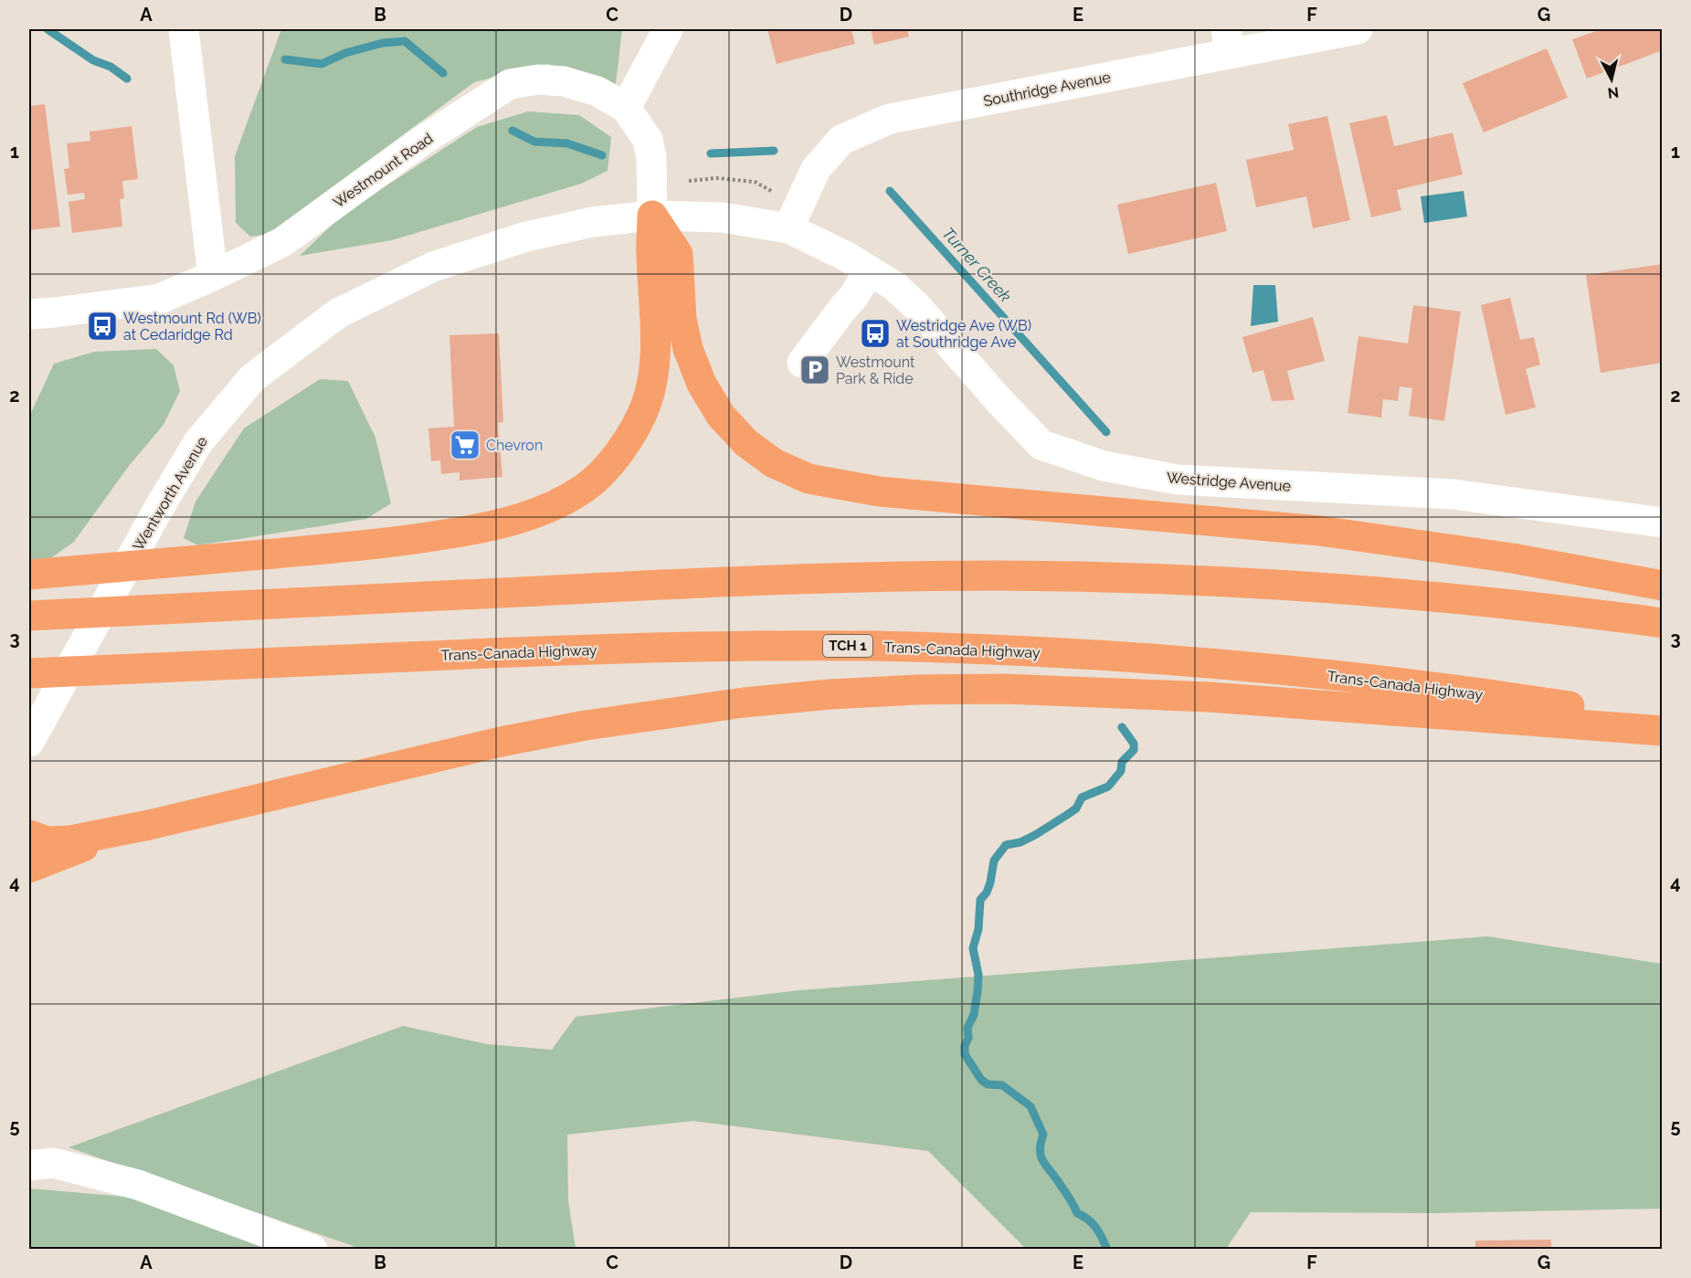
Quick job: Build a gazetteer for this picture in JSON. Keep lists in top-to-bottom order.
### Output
{
  "streets": {
    "highway": ["TCH 1", "Trans-Canada Highway"],
    "street": [
      "Southridge Avenue",
      "Westmount Road",
      "Westridge Avenue",
      "Wentworth Avenue"
    ]
  },
  "crossings": [
    ["Southridge Avenue", "Westridge Avenue"],
    ["Westmount Road", "Westridge Avenue"],
    ["Westmount Road", "Wentworth Avenue"],
    ["Westridge Avenue", "Wentworth Avenue"]
  ],
  "water": ["Turner Creek"],
  "places": {
    "bus stop": ["Westmount Rd (WB) at Cedaridge Rd", "Westridge Ave (WB) at Southridge Ave"],
    "parking": ["Westmount Park & Ride"],
    "supermarket": ["Chevron"]
  },
  "north": "bottom",
  "grid": {
    "columns": [
      "A",
      "B",
      "C",
      "D",
      "E",
      "F",
      "G"
    ],
    "rows": [
      "1",
      "2",
      "3",
      "4",
      "5"
    ]
  }
}
